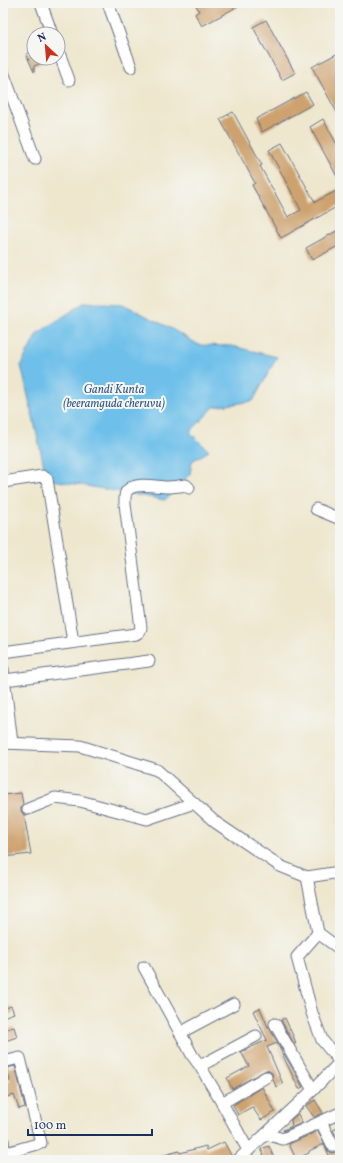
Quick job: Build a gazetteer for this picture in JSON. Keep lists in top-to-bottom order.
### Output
{
  "water": ["Gandi Kunta (beeramguda cheruvu)"],
  "scale_bar": "100 m",
  "north": "top left"
}
